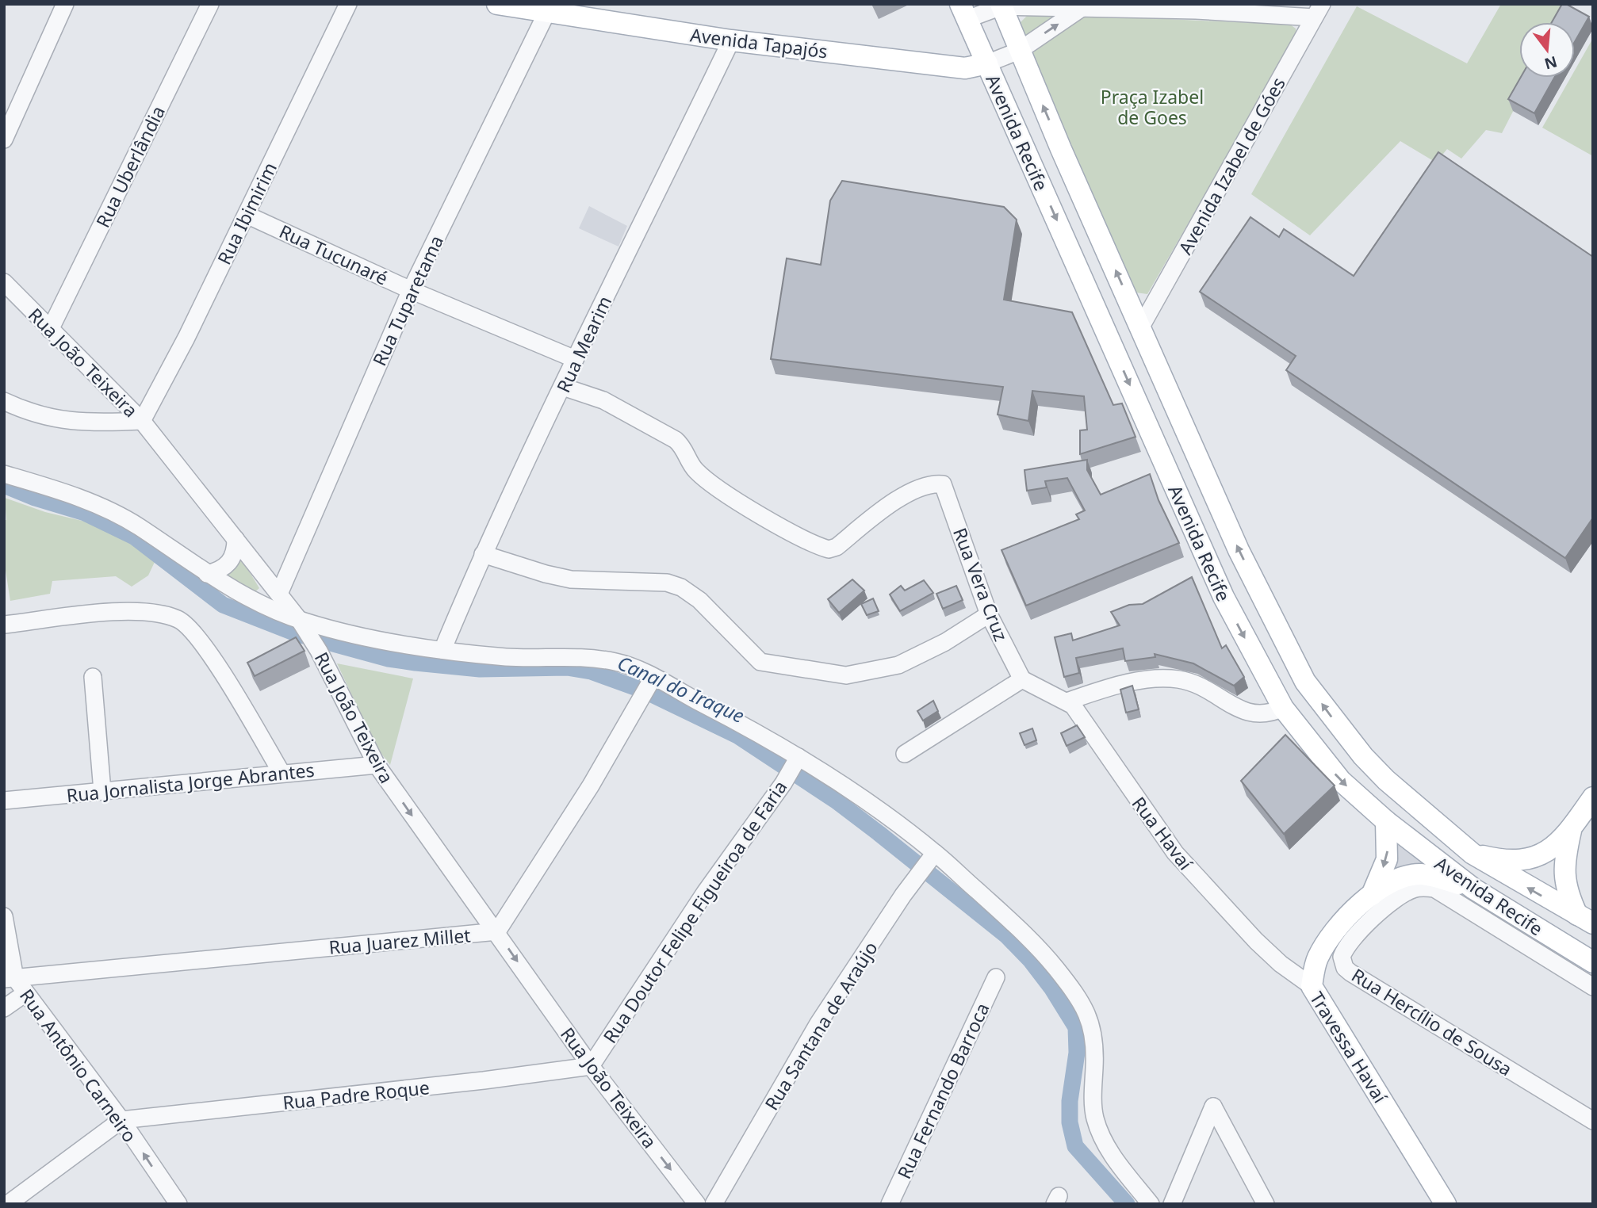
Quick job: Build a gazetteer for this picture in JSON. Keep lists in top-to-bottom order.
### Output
{
  "streets": {
    "main road": ["Avenida Tapajós", "Avenida Recife", "Travessa Havaí"],
    "street": [
      "Avenida Izabel de Góes",
      "Rua Uberlândia",
      "Rua Ibimirim",
      "Rua Tucunaré",
      "Rua Tuparetama",
      "Rua Mearim",
      "Rua João Teixeira",
      "Rua Vera Cruz",
      "Rua Jornalista Jorge Abrantes",
      "Rua Havaí",
      "Rua Doutor Felipe Figueiroa de Faria",
      "Rua Juarez Millet",
      "Rua Hercílio de Sousa",
      "Rua Santana de Araújo",
      "Rua Antônio Carneiro",
      "Rua Fernando Barroca",
      "Rua Padre Roque"
    ]
  },
  "crossings": [
    ["Avenida Tapajós", "Avenida Recife"],
    ["Avenida Tapajós", "Rua Tuparetama"],
    ["Avenida Tapajós", "Rua Mearim"],
    ["Avenida Recife", "Avenida Izabel de Góes"],
    ["Avenida Recife", "Travessa Havaí"],
    ["Rua Uberlândia", "Rua João Teixeira"],
    ["Rua Ibimirim", "Rua Tucunaré"],
    ["Rua Ibimirim", "Rua João Teixeira"],
    ["Rua Tucunaré", "Rua Tuparetama"],
    ["Rua Tucunaré", "Rua Mearim"],
    ["Rua Tuparetama", "Rua João Teixeira"],
    ["Rua Mearim", "Rua Vera Cruz"],
    ["Rua João Teixeira", "Rua Jornalista Jorge Abrantes"],
    ["Rua João Teixeira", "Rua Doutor Felipe Figueiroa de Faria"],
    ["Rua João Teixeira", "Rua Juarez Millet"],
    ["Rua João Teixeira", "Rua Padre Roque"],
    ["Rua Vera Cruz", "Rua Havaí"],
    ["Rua Havaí", "Travessa Havaí"],
    ["Rua Doutor Felipe Figueiroa de Faria", "Rua Padre Roque"],
    ["Rua Juarez Millet", "Rua Antônio Carneiro"],
    ["Rua Antônio Carneiro", "Rua Padre Roque"]
  ],
  "one_way": ["Rua João Teixeira"],
  "water": ["Canal do Iraque"],
  "parks": ["Praça Izabel de Goes"],
  "north": "bottom"
}
